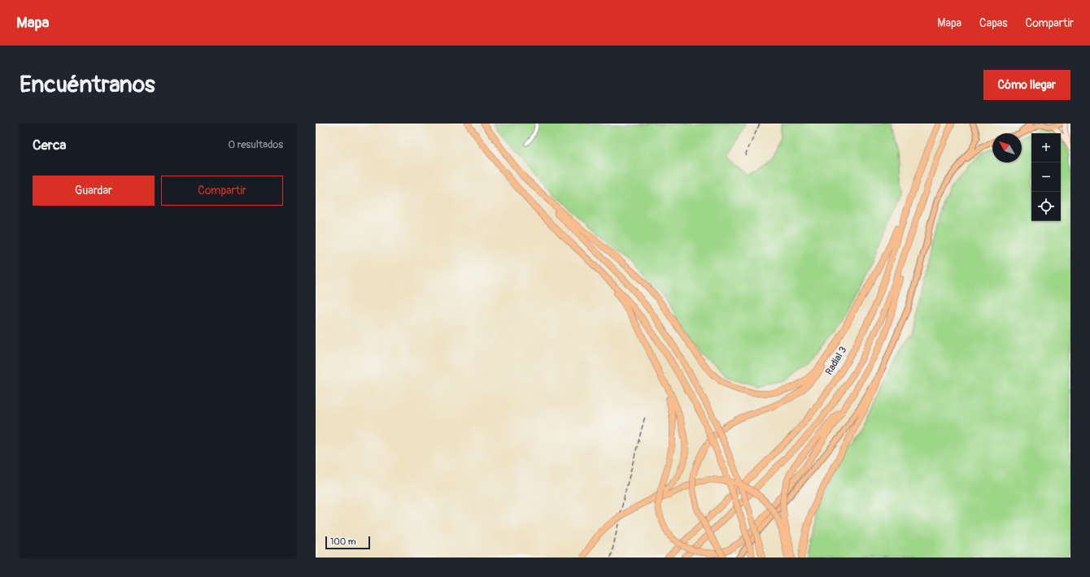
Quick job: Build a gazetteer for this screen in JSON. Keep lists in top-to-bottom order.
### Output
{
  "streets": {
    "highway": ["Radial 3"]
  },
  "scale_bar": "100 m",
  "north": "top left",
  "page": {
    "header": "Mapa",
    "nav": ["Mapa", "Capas", "Compartir"],
    "buttons": [
      "Cómo llegar",
      ["Guardar", "Compartir"]
    ],
    "title": "Encuéntranos",
    "heading": ["Cerca", "0 resultados"],
    "map_buttons": ["+", "−"],
    "scale": "100 m"
  }
}
